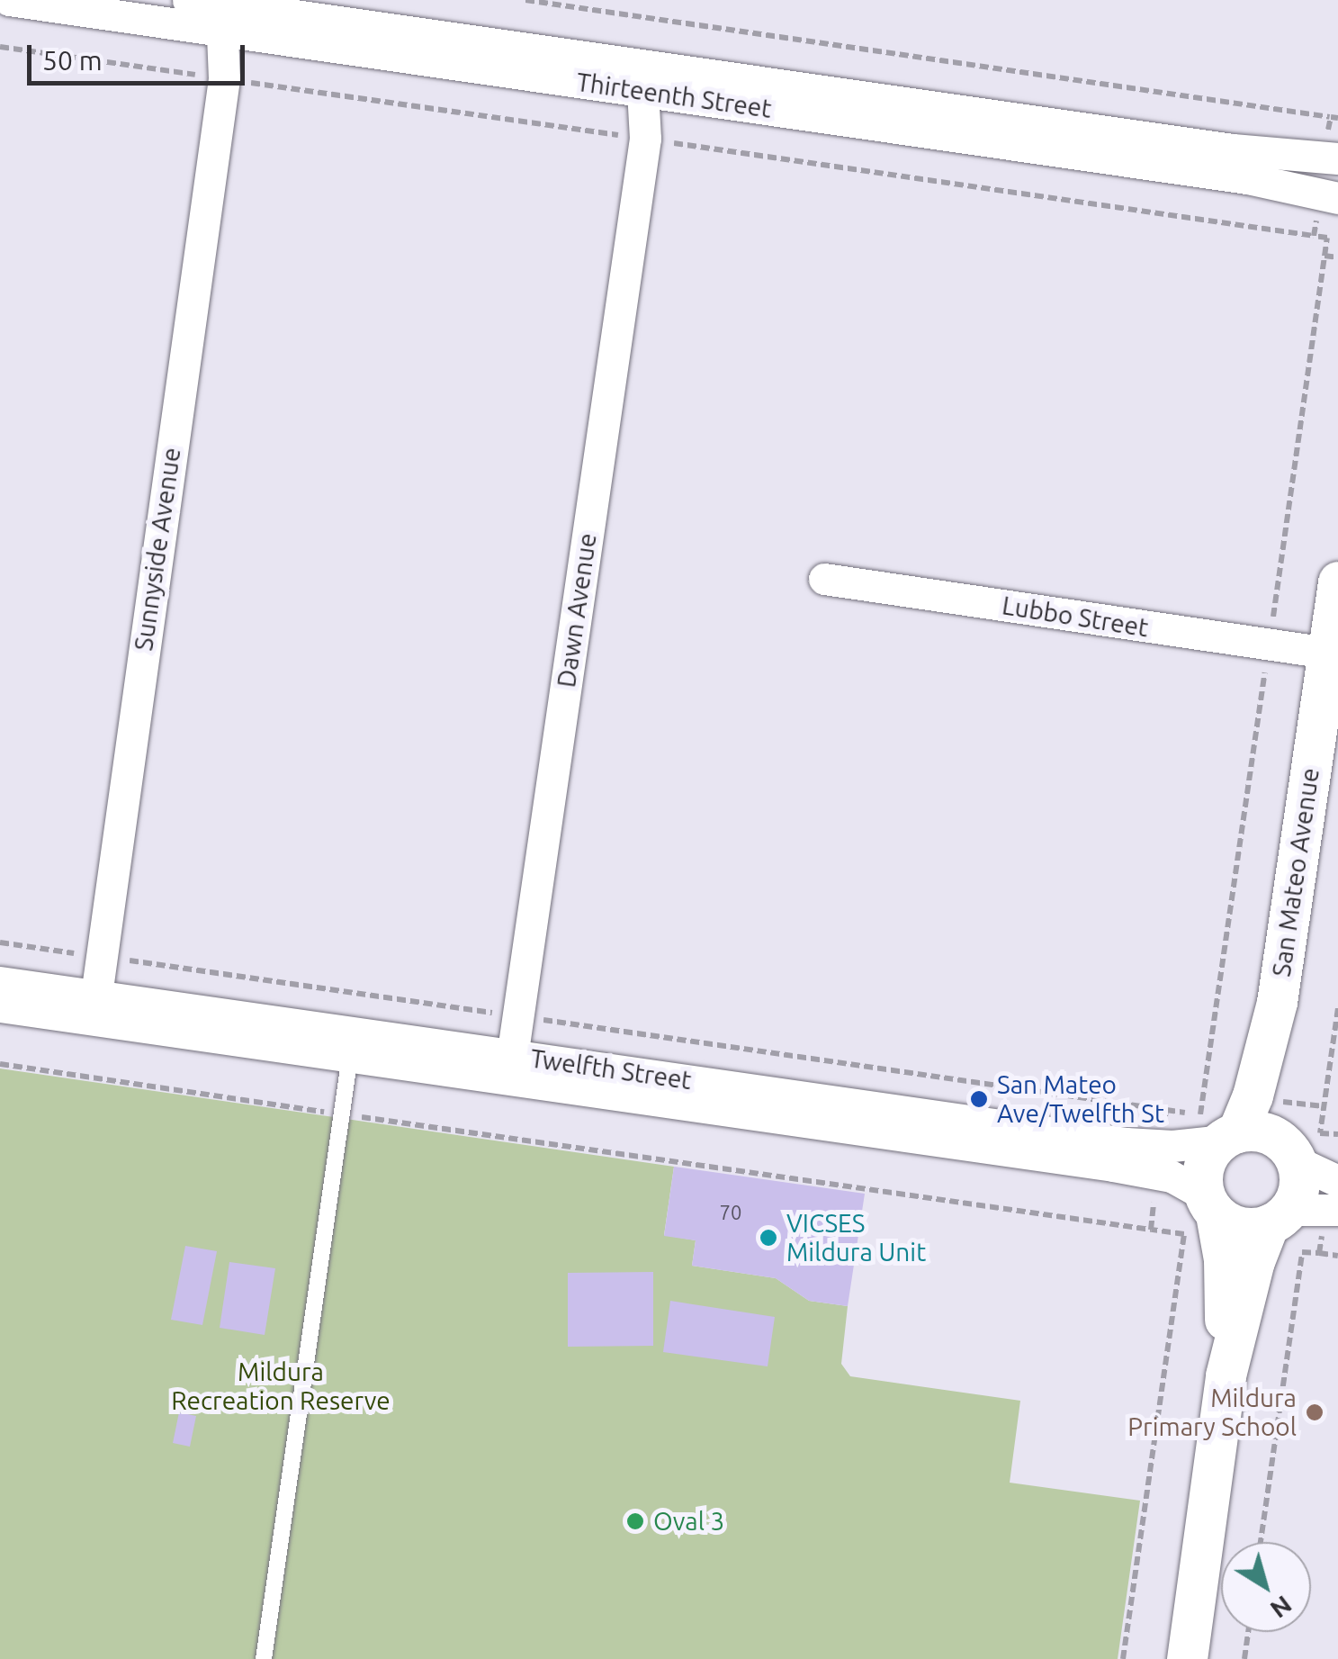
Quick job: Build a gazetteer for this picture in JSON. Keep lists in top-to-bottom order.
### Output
{
  "streets": {
    "street": [
      "Thirteenth Street",
      "Sunnyside Avenue",
      "Dawn Avenue",
      "Lubbo Street",
      "San Mateo Avenue",
      "Twelfth Street"
    ]
  },
  "crossings": [
    ["Thirteenth Street", "Sunnyside Avenue"],
    ["Thirteenth Street", "Dawn Avenue"],
    ["Sunnyside Avenue", "Twelfth Street"],
    ["Dawn Avenue", "Twelfth Street"],
    ["Lubbo Street", "San Mateo Avenue"],
    ["San Mateo Avenue", "Twelfth Street"]
  ],
  "parks": ["Mildura Recreation Reserve"],
  "places": [
    "San Mateo Ave/Twelfth St",
    "VICSES Mildura Unit",
    "Mildura Primary School",
    "Oval 3"
  ],
  "house_numbers": ["70"],
  "scale_bar": "50 m",
  "north": "bottom right"
}
